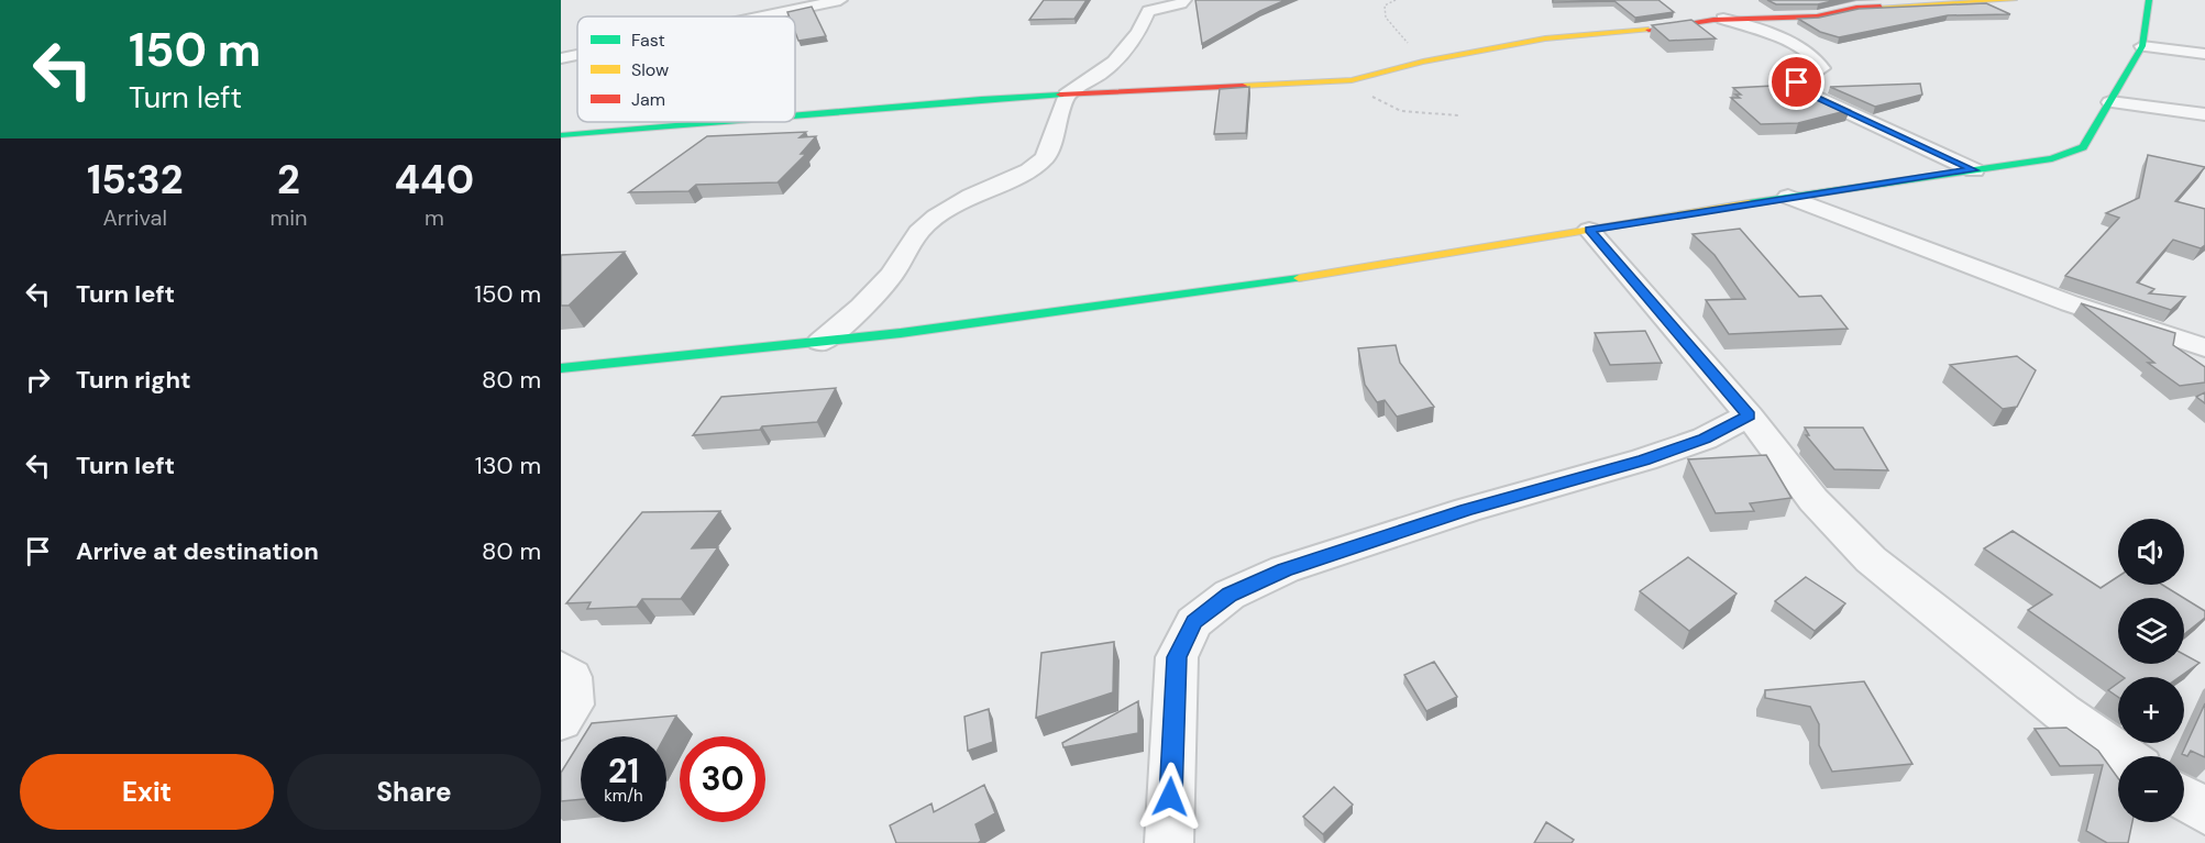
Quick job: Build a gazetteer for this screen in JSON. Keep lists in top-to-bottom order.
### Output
{
  "legend": ["Fast", "Slow", "Jam"],
  "page": {
    "turn": ["150 m", "Turn left"],
    "eta": [
      "15:32",
      "Arrival",
      "2",
      "min",
      "440",
      "m"
    ],
    "list": [
      {
        "name": "Turn left",
        "value": "150 m"
      },
      {
        "name": "Turn right",
        "value": "80 m"
      },
      {
        "name": "Turn left",
        "value": "130 m"
      },
      {
        "name": "Arrive at destination",
        "value": "80 m"
      }
    ],
    "map_buttons": ["+", "−"],
    "speed": "21 km/h",
    "limit": "30",
    "buttons": ["Exit", "Share"]
  }
}
